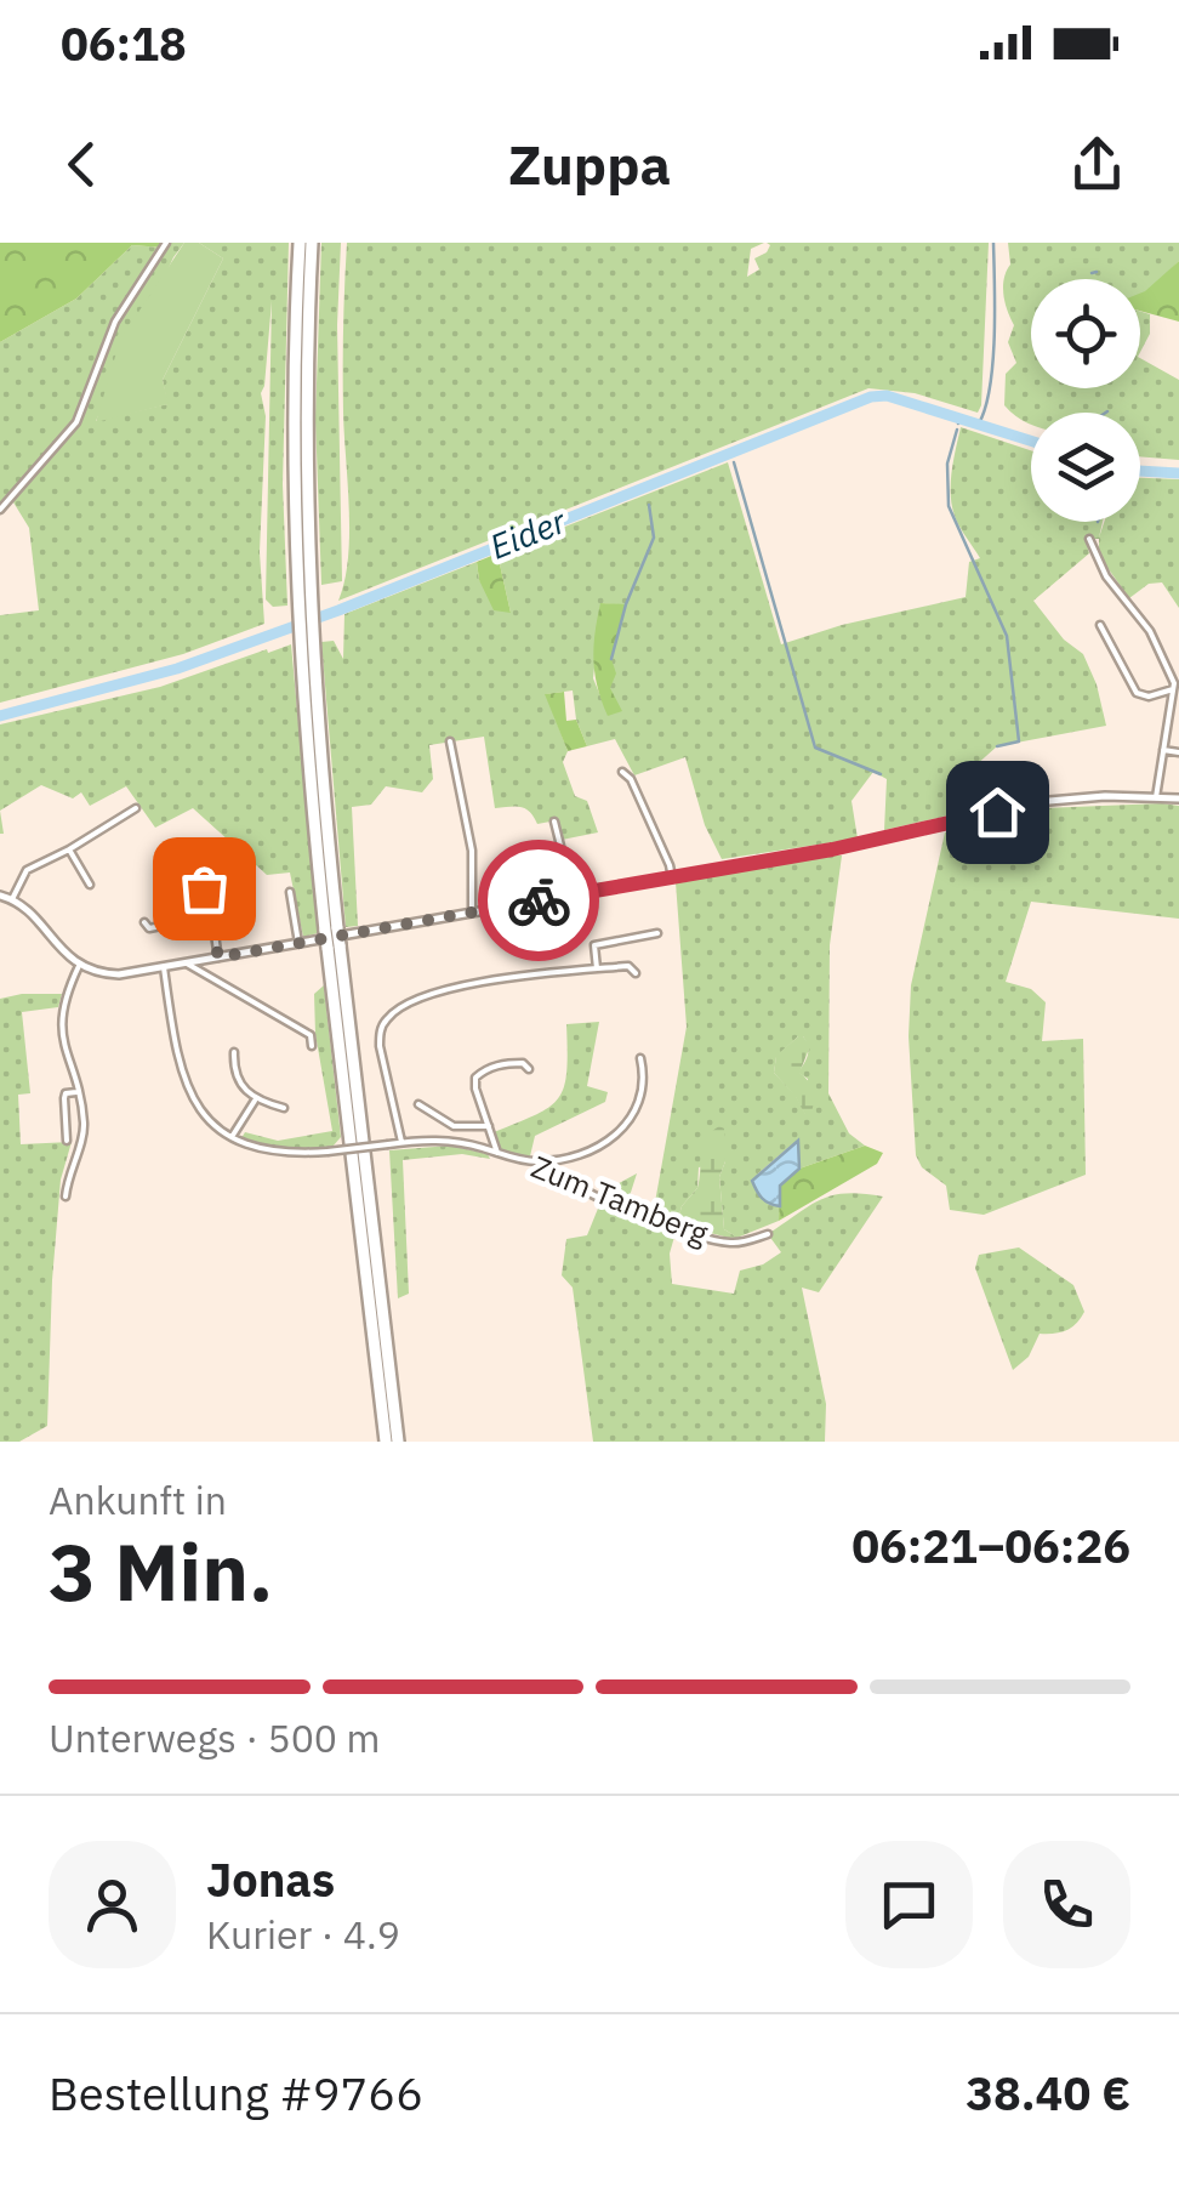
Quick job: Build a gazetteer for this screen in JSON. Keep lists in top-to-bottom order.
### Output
{
  "streets": {
    "street": ["Zum Tamberg"]
  },
  "water": ["Eider"],
  "page": {
    "status": "06:18",
    "header": "Zuppa",
    "heading": ["3 Min.", "Ankunft in", "06:21–06:26"],
    "panel": [
      "Jonas",
      "Kurier · 4.9",
      "Bestellung #9766",
      "38.40 €"
    ],
    "bar": "Unterwegs · 500 m"
  }
}
